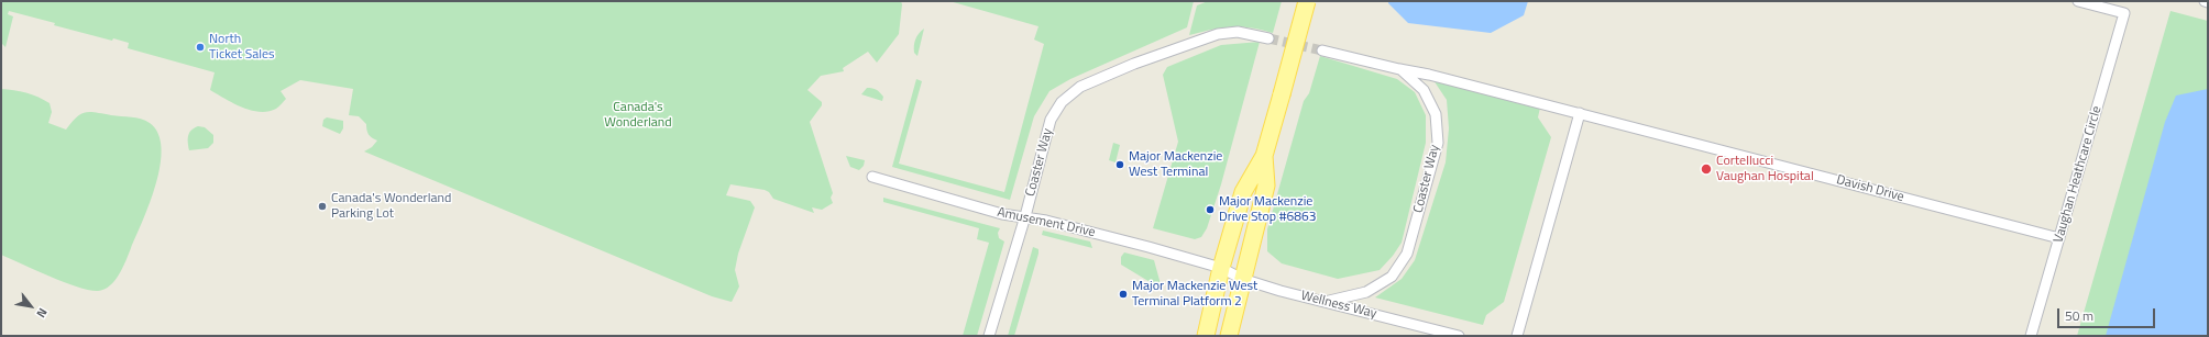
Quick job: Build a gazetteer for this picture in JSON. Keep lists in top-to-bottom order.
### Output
{
  "streets": {
    "street": [
      "Coaster Way",
      "Vaughan Heathcare Circle",
      "Davish Drive",
      "Amusement Drive",
      "Wellness Way"
    ]
  },
  "crossings": [
    ["Coaster Way", "Davish Drive"],
    ["Coaster Way", "Amusement Drive"],
    ["Coaster Way", "Wellness Way"],
    ["Vaughan Heathcare Circle", "Davish Drive"],
    ["Amusement Drive", "Wellness Way"]
  ],
  "parks": ["Canada's Wonderland"],
  "places": [
    "North Ticket Sales",
    "Major Mackenzie West Terminal",
    "Cortellucci Vaughan Hospital",
    "Canada's Wonderland Parking Lot",
    "Major Mackenzie Drive Stop #6863",
    "Major Mackenzie West Terminal Platform 2"
  ],
  "scale_bar": "50 m",
  "north": "bottom right"
}
